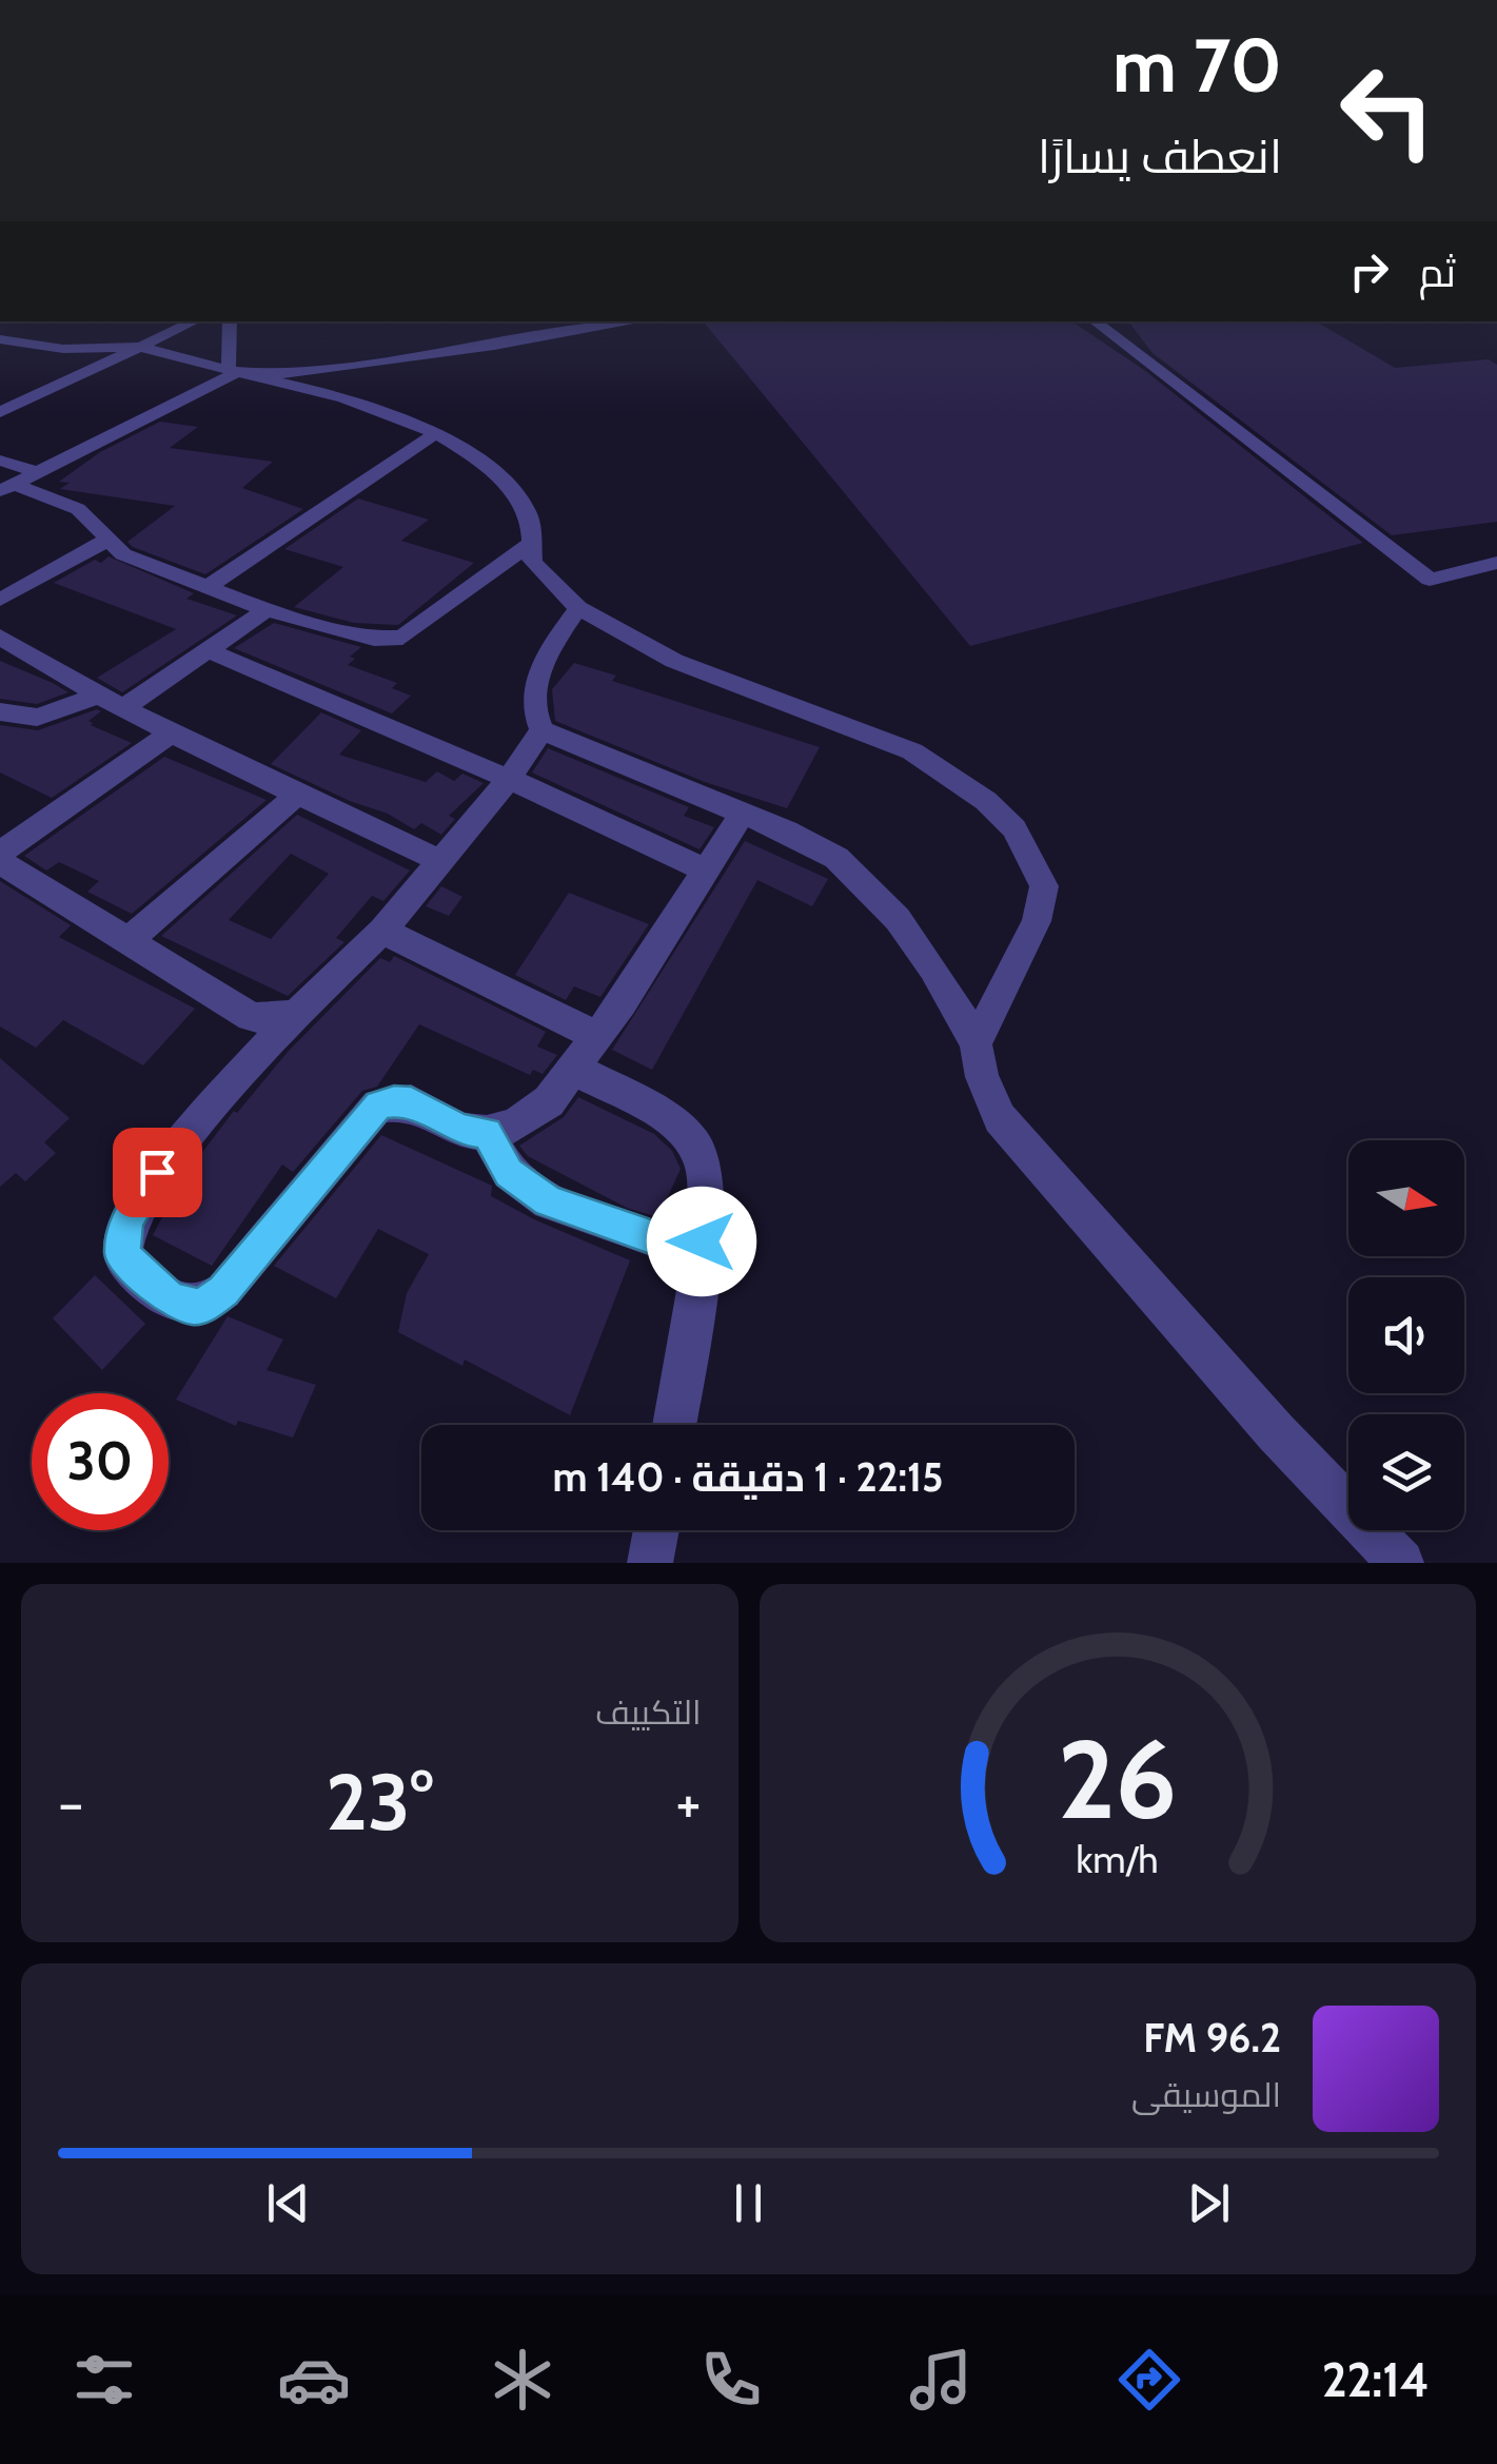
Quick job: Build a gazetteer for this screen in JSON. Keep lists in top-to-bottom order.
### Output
{
  "north": "right",
  "page": {
    "turn": ["70 m", "انعطف يسارًا"],
    "then": "ثم",
    "limit": "30",
    "trip": "22:15 · 1 دقيقة · 140 m",
    "tile": "التكييف",
    "heat": ["−", "23°", "+"],
    "song": ["96.2 FM", "الموسيقى"],
    "tabs": "22:14",
    "gauge": ["26", "km/h"]
  }
}
